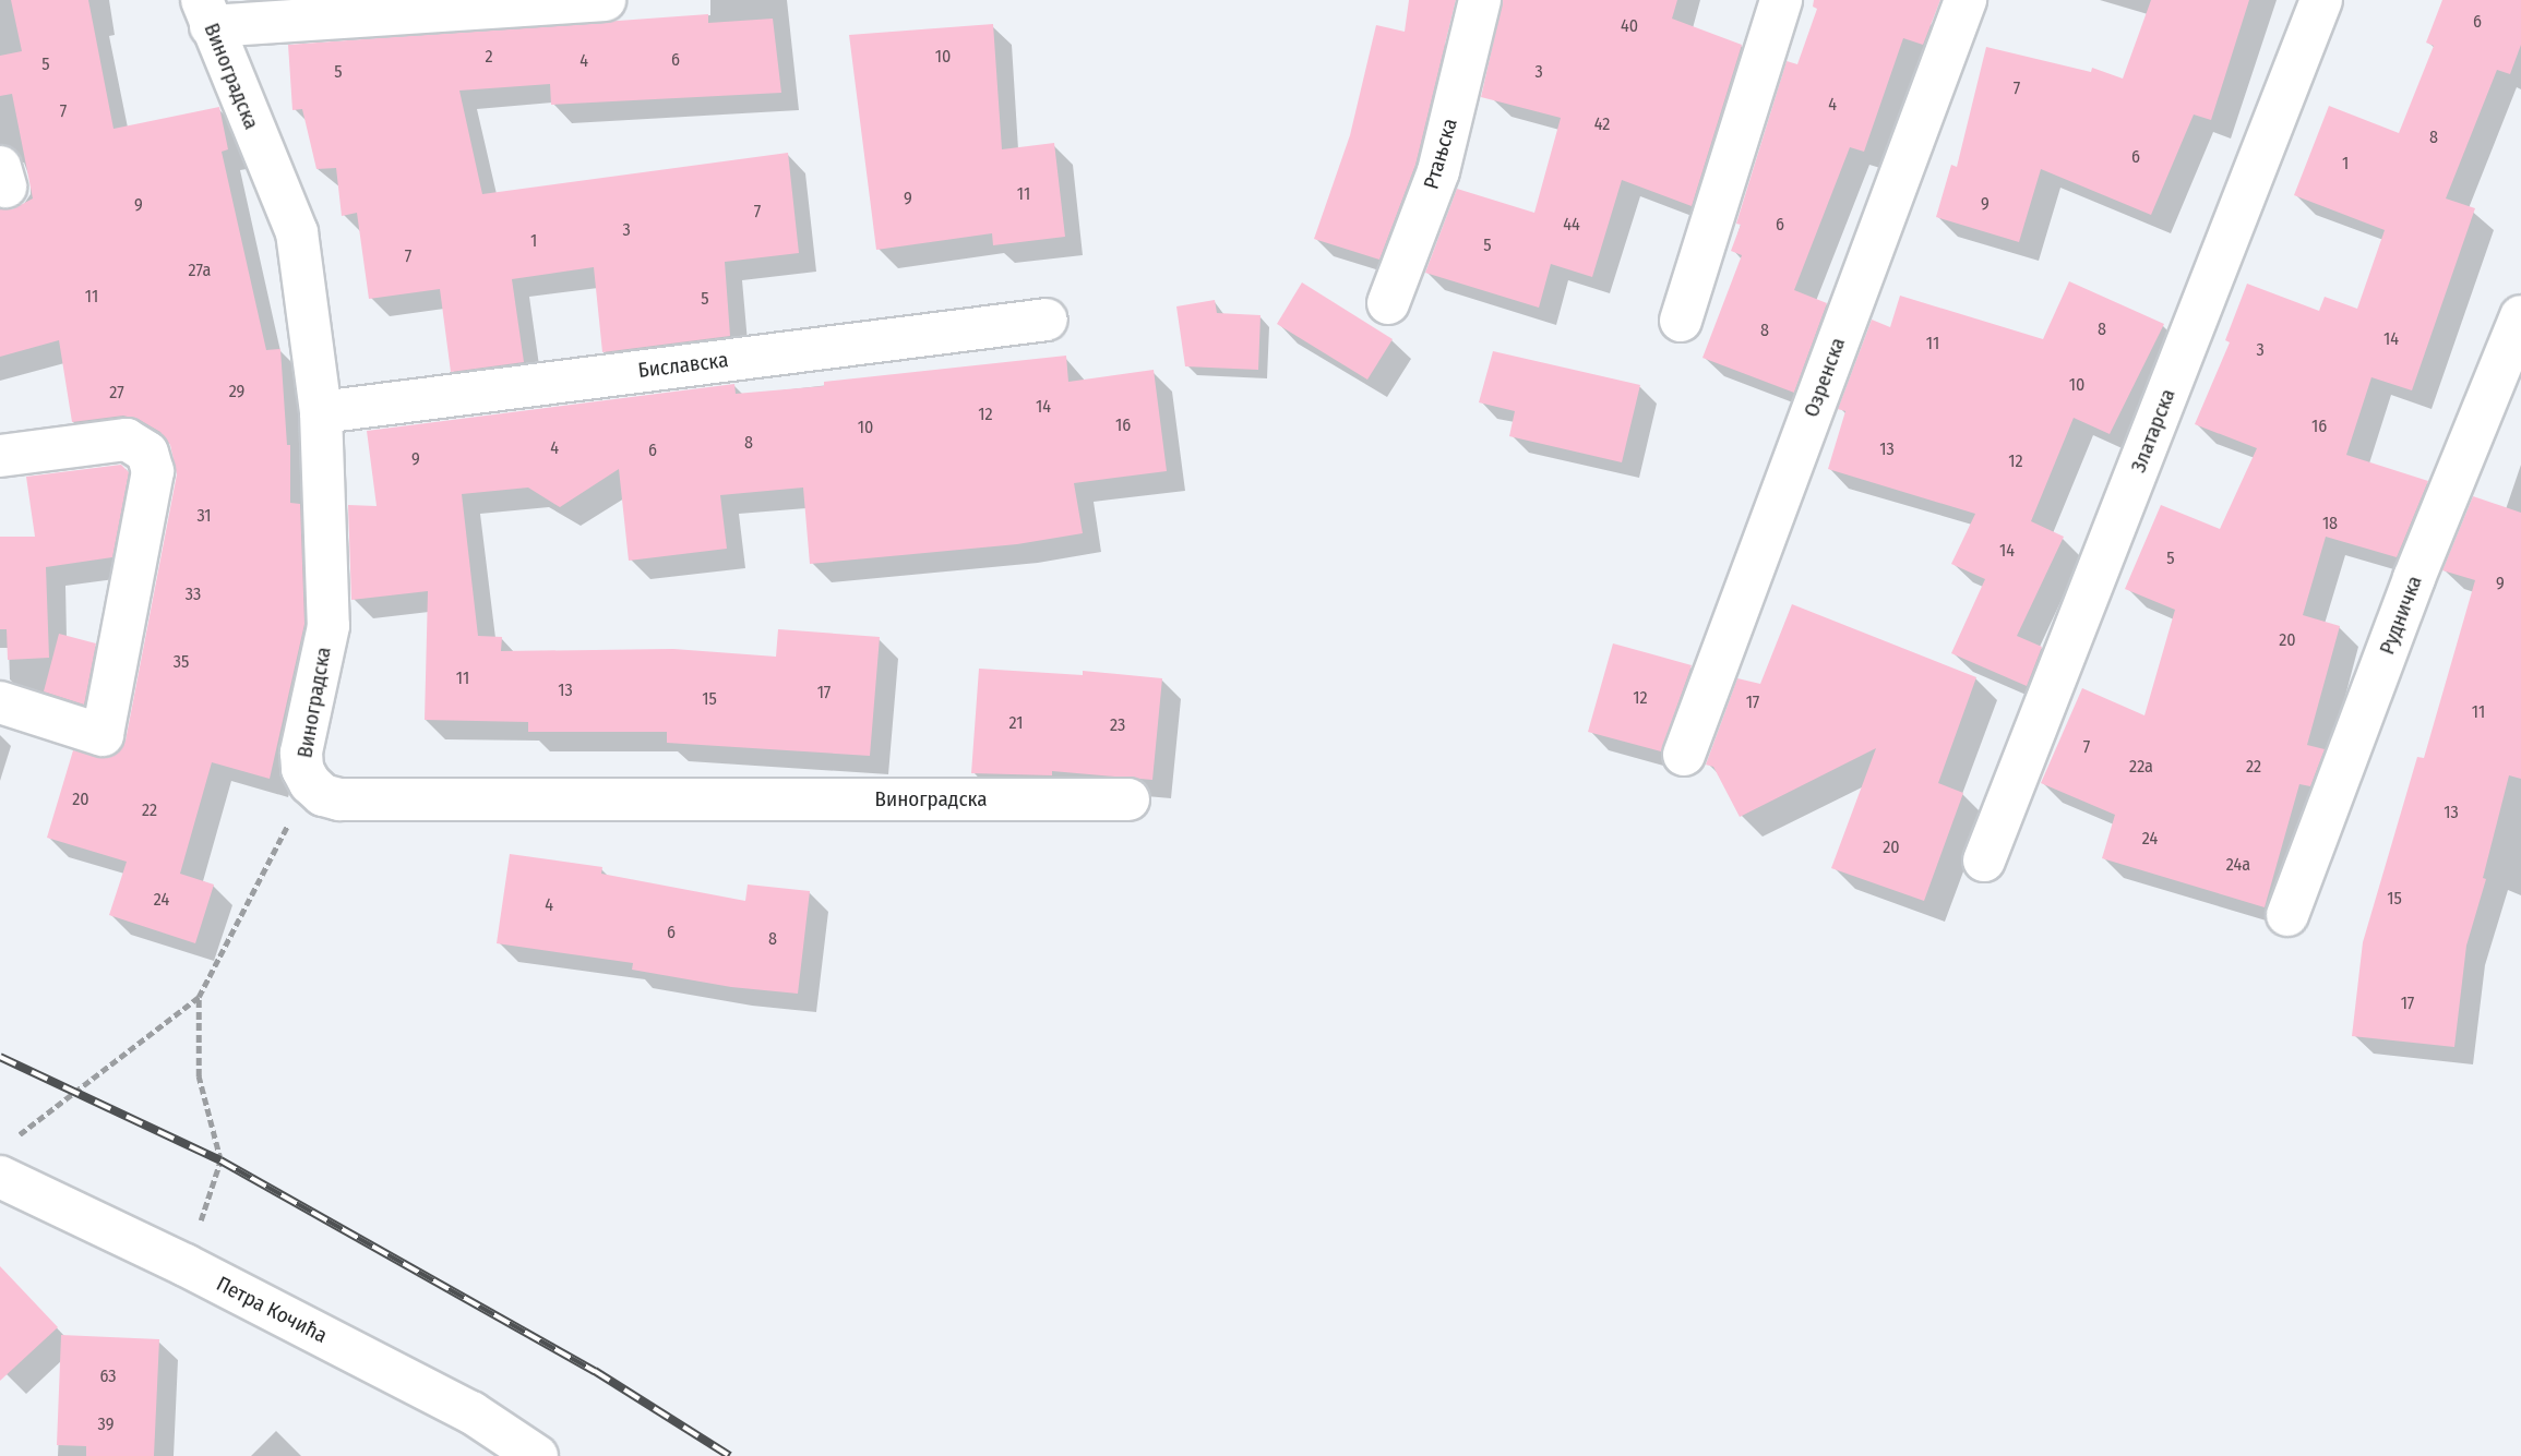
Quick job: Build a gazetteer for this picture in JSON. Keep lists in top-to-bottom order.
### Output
{
  "streets": {
    "street": [
      "Виноградска",
      "Ртањска",
      "Биславска",
      "Озренска",
      "Златарска",
      "Рудничка",
      "Петра Кочића"
    ]
  },
  "crossings": [
    ["Виноградска", "Биславска"]
  ],
  "house_numbers": [
    "6",
    "40",
    "2",
    "10",
    "6",
    "4",
    "5",
    "5",
    "3",
    "7",
    "4",
    "7",
    "42",
    "8",
    "6",
    "1",
    "11",
    "9",
    "9",
    "9",
    "7",
    "44",
    "6",
    "3",
    "1",
    "5",
    "7",
    "27a",
    "11",
    "5",
    "8",
    "8",
    "14",
    "11",
    "3",
    "10",
    "29",
    "27",
    "14",
    "12",
    "16",
    "16",
    "10",
    "8",
    "4",
    "13",
    "6",
    "9",
    "12",
    "31",
    "18",
    "14",
    "5",
    "9",
    "33",
    "20",
    "35",
    "11",
    "13",
    "17",
    "12",
    "15",
    "17",
    "11",
    "21",
    "23",
    "7",
    "22a",
    "22",
    "20",
    "22",
    "13",
    "24",
    "20",
    "24a",
    "15",
    "24",
    "4",
    "6",
    "8",
    "17",
    "63",
    "39"
  ]
}
